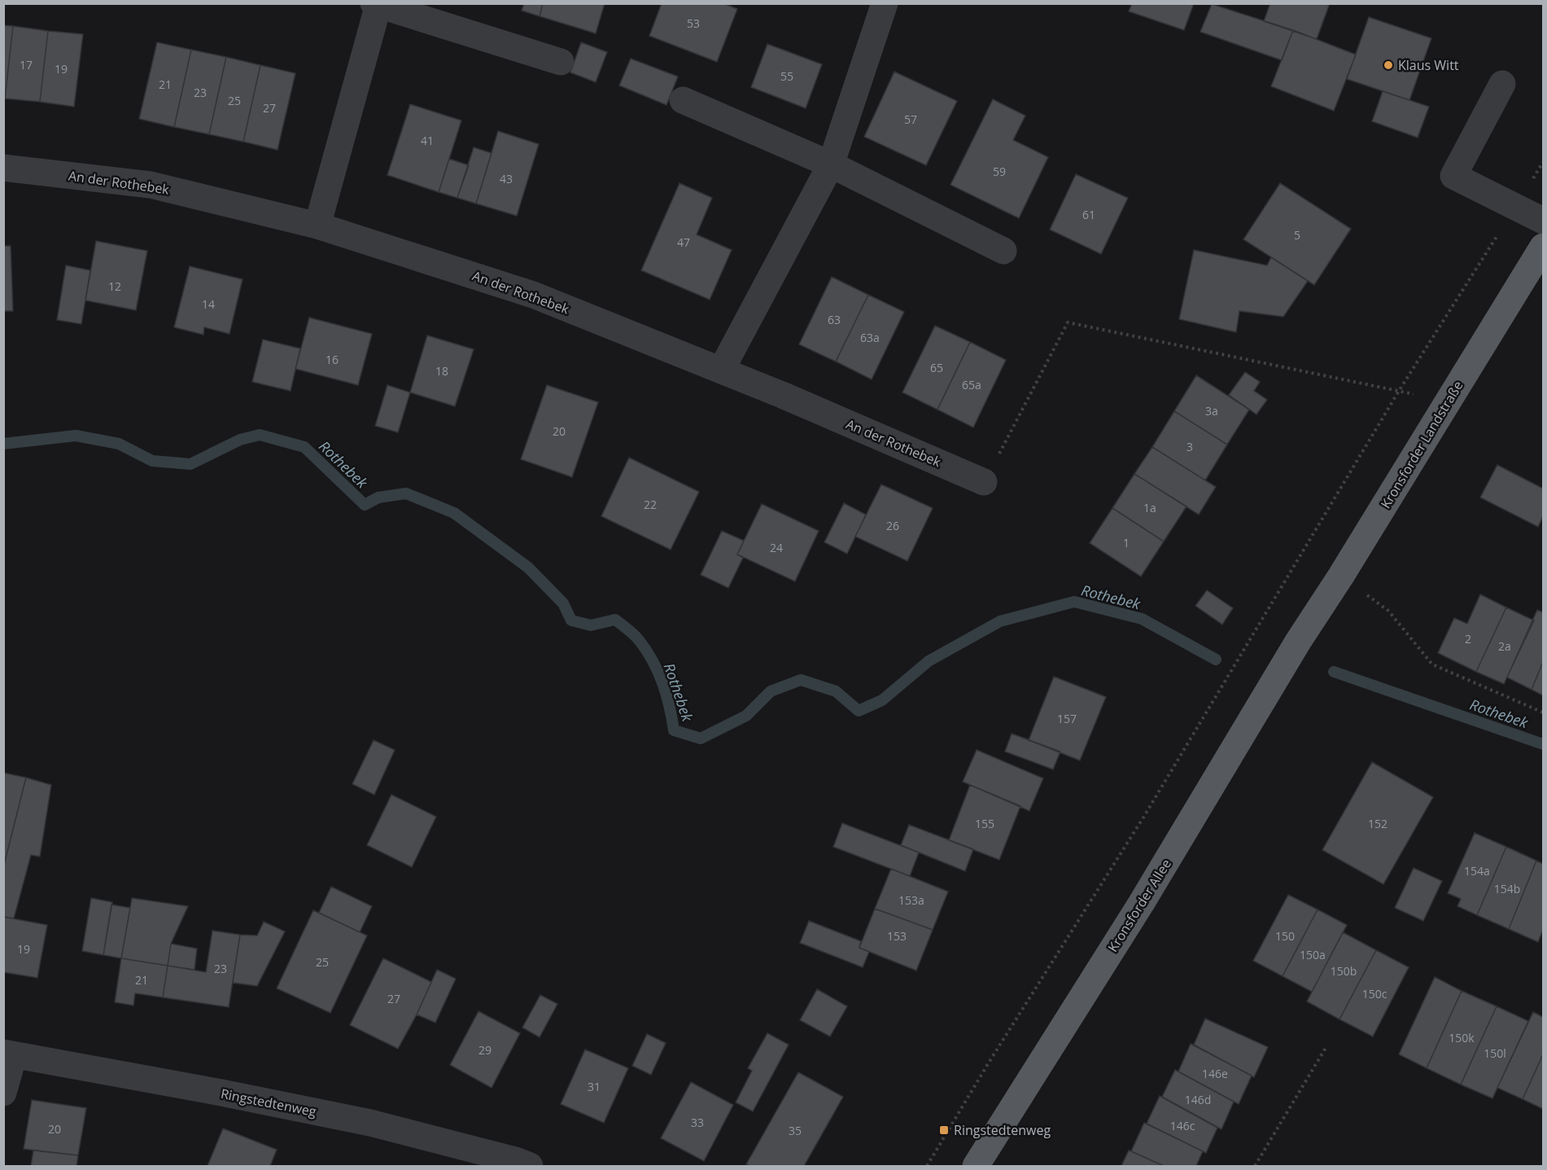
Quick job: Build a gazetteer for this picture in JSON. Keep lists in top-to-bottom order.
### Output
{
  "streets": {
    "main road": ["Kronsforder Landstraße", "Kronsforder Allee"],
    "street": ["An der Rothebek", "Ringstedtenweg"]
  },
  "crossings": [
    ["Kronsforder Landstraße", "Kronsforder Allee"]
  ],
  "water": ["Rothebek"],
  "places": {
    "other": ["Klaus Witt"],
    "transit": ["Ringstedtenweg"]
  },
  "house_numbers": [
    "53",
    "17",
    "19",
    "55",
    "21",
    "23",
    "25",
    "27",
    "57",
    "41",
    "59",
    "43",
    "61",
    "5",
    "47",
    "12",
    "14",
    "63",
    "63a",
    "16",
    "65",
    "18",
    "65a",
    "3a",
    "20",
    "3",
    "22",
    "1a",
    "26",
    "1",
    "24",
    "2",
    "2a",
    "157",
    "155",
    "152",
    "154a",
    "154b",
    "153a",
    "153",
    "150",
    "19",
    "150a",
    "25",
    "23",
    "150b",
    "21",
    "150c",
    "27",
    "150k",
    "29",
    "150l",
    "146e",
    "31",
    "146d",
    "33",
    "146c",
    "20",
    "35"
  ]
}
